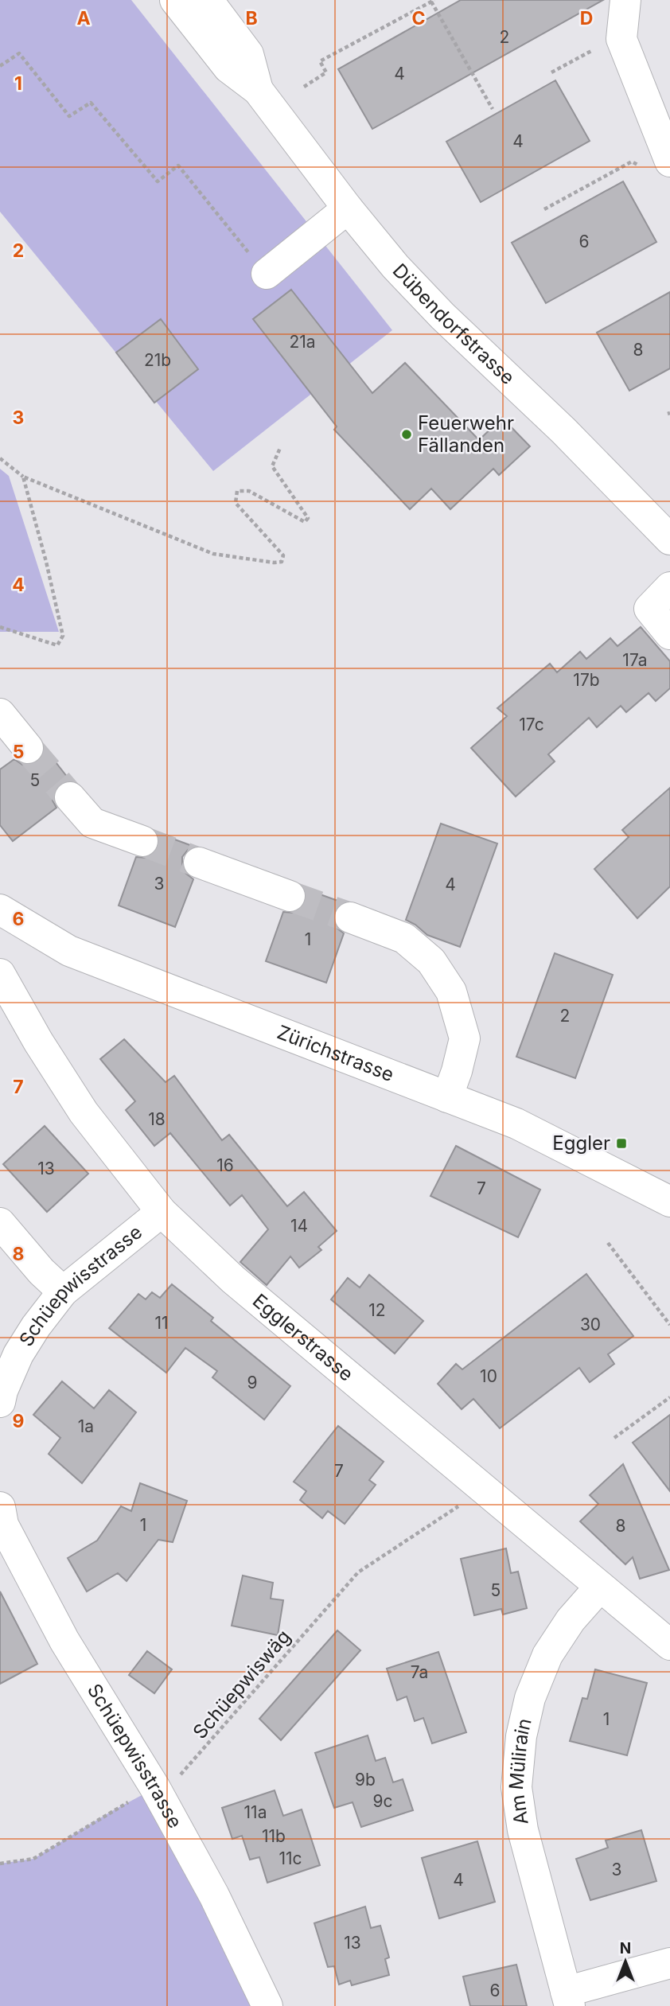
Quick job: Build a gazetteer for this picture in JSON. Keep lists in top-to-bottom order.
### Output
{
  "streets": {
    "street": [
      "Dübendorfstrasse",
      "Zürichstrasse",
      "Schüepwisstrasse",
      "Egglerstrasse",
      "Am Mülirain"
    ],
    "path": ["Schüepwiswäg"]
  },
  "crossings": [
    ["Schüepwisstrasse", "Egglerstrasse"],
    ["Schüepwisstrasse", "Schüepwiswäg"],
    ["Egglerstrasse", "Schüepwiswäg"],
    ["Egglerstrasse", "Am Mülirain"]
  ],
  "places": {
    "other": ["Feuerwehr Fällanden"],
    "transit": ["Eggler"]
  },
  "house_numbers": [
    "2",
    "4",
    "4",
    "6",
    "21a",
    "8",
    "21b",
    "17a",
    "17b",
    "17c",
    "5",
    "3",
    "4",
    "1",
    "2",
    "18",
    "16",
    "13",
    "7",
    "14",
    "12",
    "11",
    "30",
    "10",
    "9",
    "1a",
    "7",
    "1",
    "8",
    "5",
    "7a",
    "1",
    "9b",
    "9c",
    "11a",
    "11b",
    "11c",
    "3",
    "4",
    "13",
    "6"
  ],
  "north": "top",
  "grid": {
    "columns": [
      "A",
      "B",
      "C",
      "D"
    ],
    "rows": [
      "1",
      "2",
      "3",
      "4",
      "5",
      "6",
      "7",
      "8",
      "9"
    ]
  }
}
